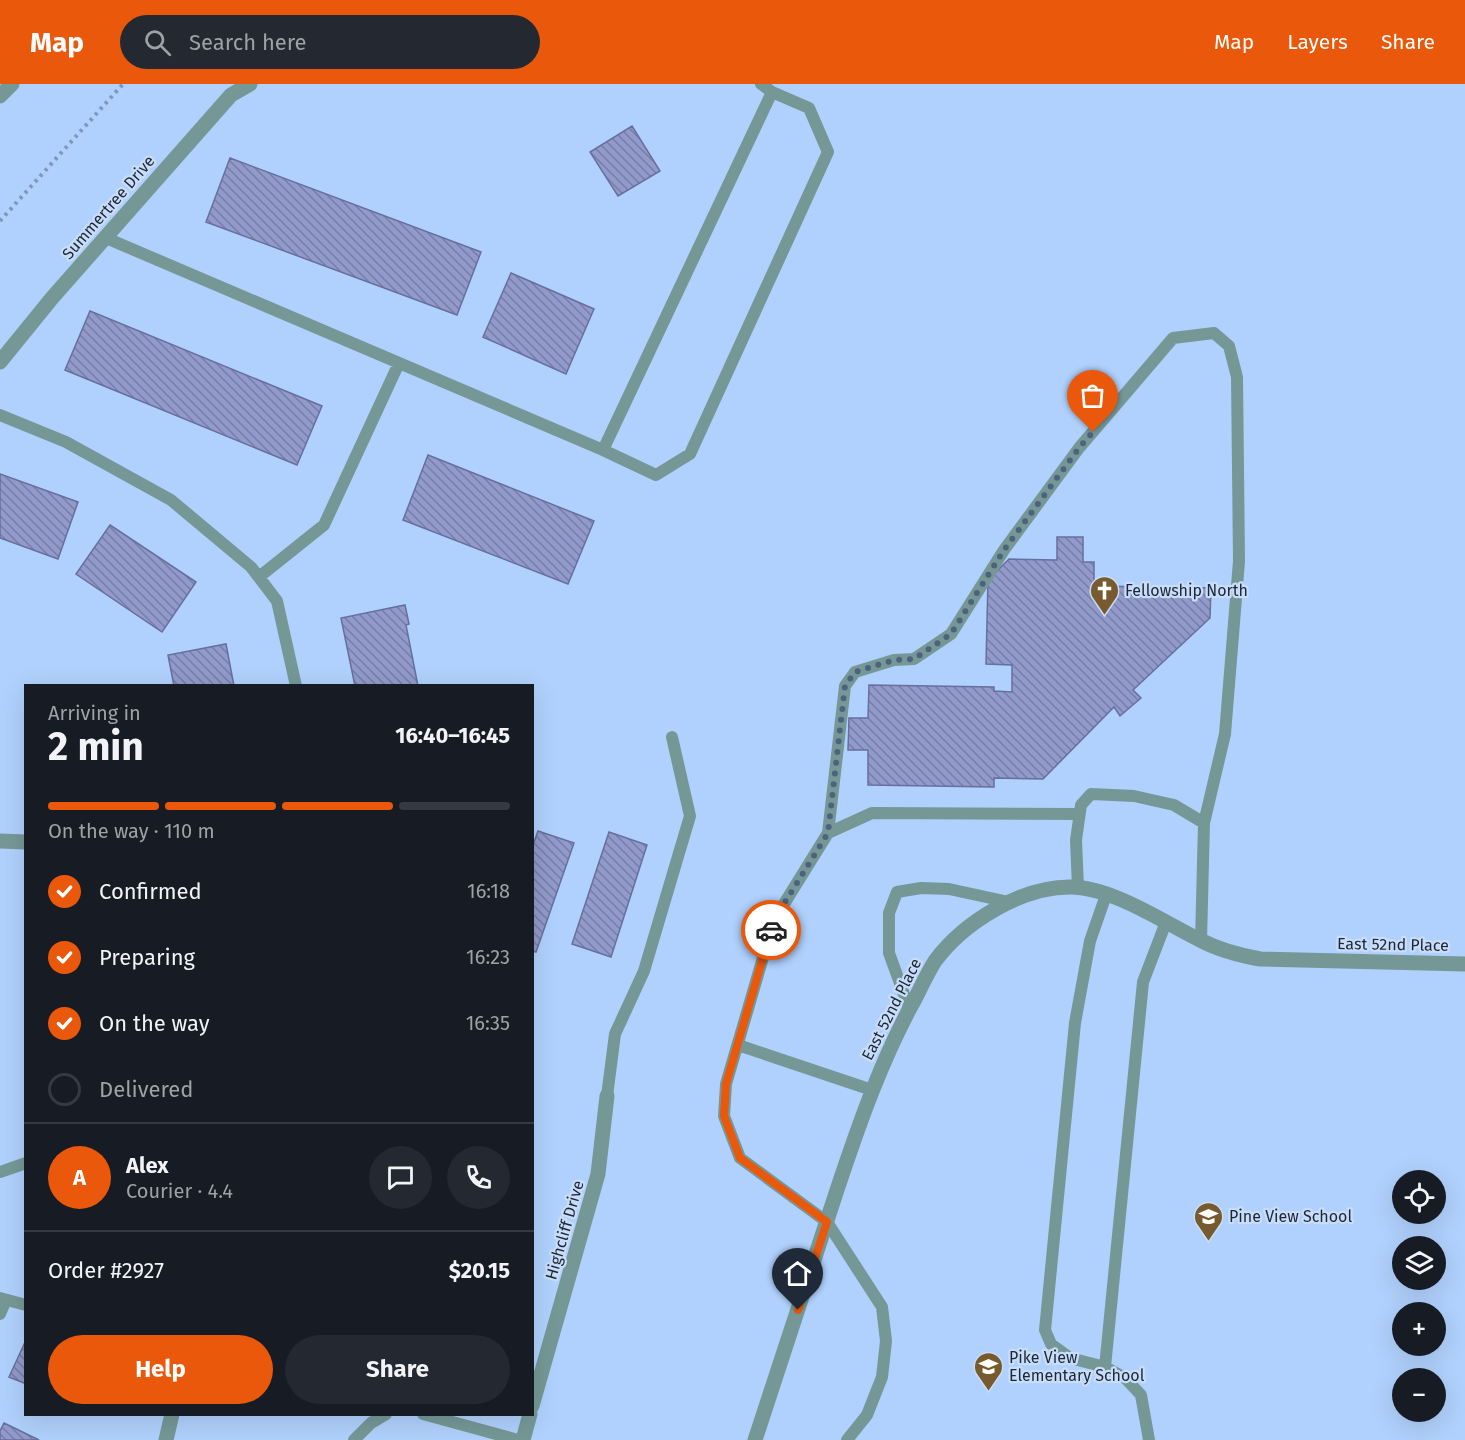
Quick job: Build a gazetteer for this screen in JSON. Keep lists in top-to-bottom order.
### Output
{
  "streets": {
    "street": ["Summertree Drive", "East 52nd Place", "Highcliff Drive"]
  },
  "places": {
    "church": ["Fellowship North"],
    "school or university": ["Pine View School", "Pike View Elementary School"]
  },
  "page": {
    "header": "Map",
    "search": "Search here",
    "nav": ["Map", "Layers", "Share"],
    "heading": ["2 min", "Arriving in", "16:40–16:45"],
    "panel": [
      "Alex",
      "Courier · 4.4",
      "Order #2927",
      "$20.15"
    ],
    "bar": "On the way · 110 m",
    "list": [
      ["Confirmed", "16:18"],
      ["Preparing", "16:23"],
      ["On the way", "16:35"],
      "Delivered"
    ],
    "round": "A",
    "map_buttons": ["+", "−"],
    "buttons": ["Help", "Share"]
  }
}
